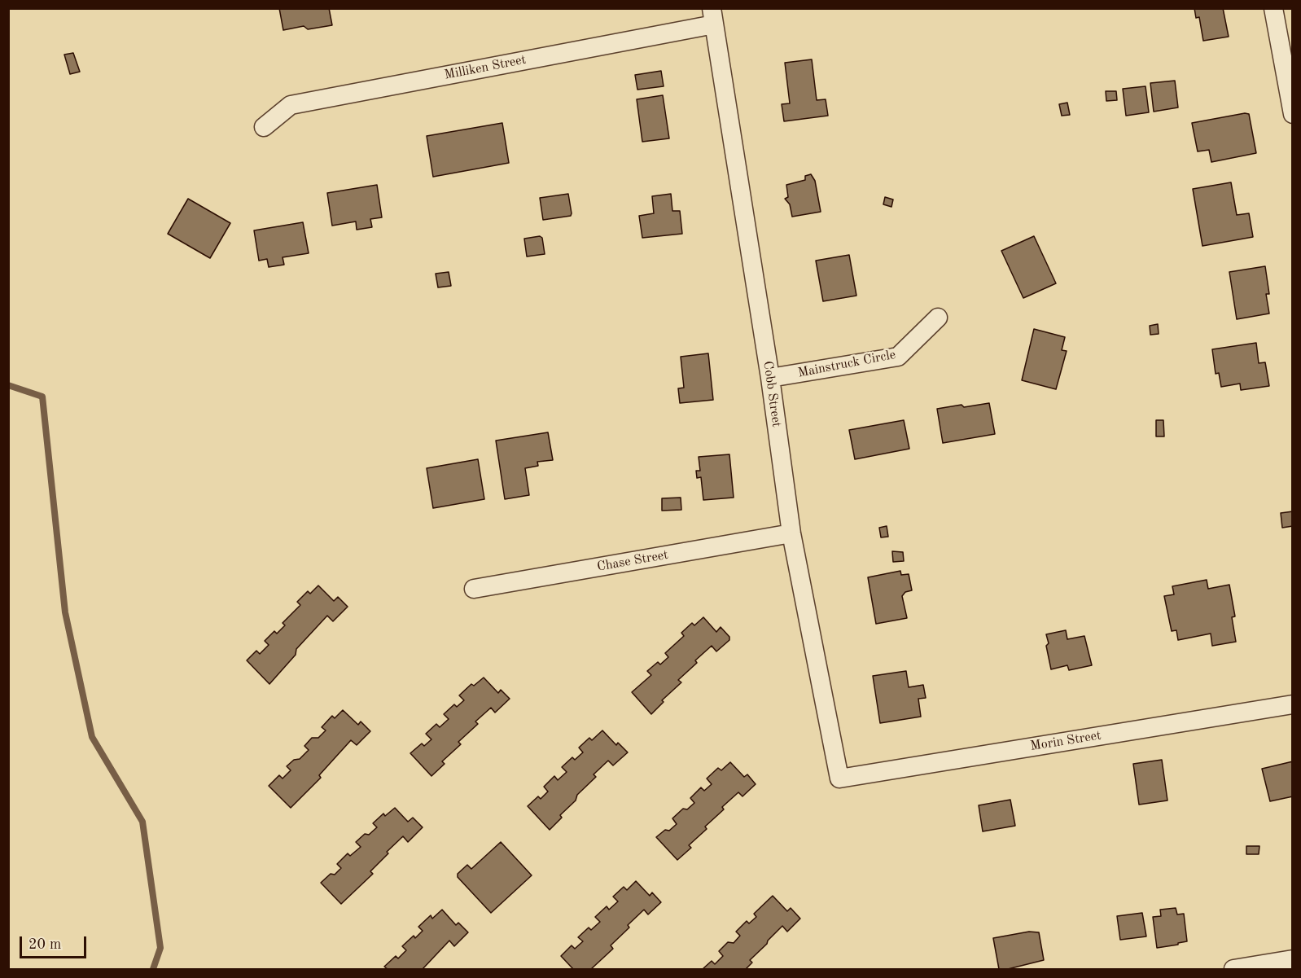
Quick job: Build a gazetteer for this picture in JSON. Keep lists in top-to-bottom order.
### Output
{
  "streets": {
    "street": [
      "Milliken Street",
      "Mainstruck Circle",
      "Cobb Street",
      "Chase Street",
      "Morin Street"
    ]
  },
  "crossings": [
    ["Milliken Street", "Cobb Street"],
    ["Mainstruck Circle", "Cobb Street"],
    ["Cobb Street", "Chase Street"],
    ["Cobb Street", "Morin Street"]
  ],
  "scale_bar": "20 m"
}
